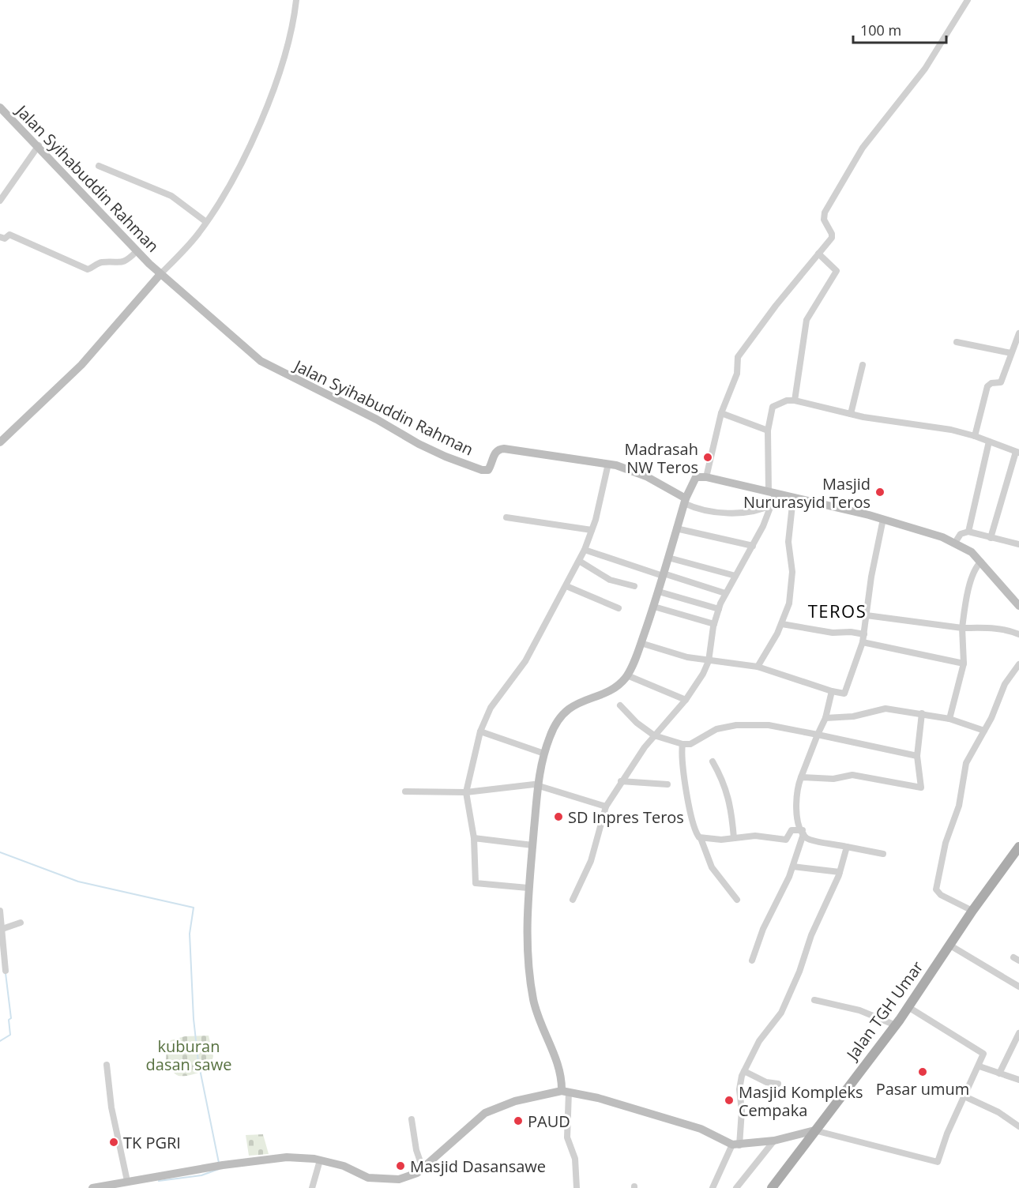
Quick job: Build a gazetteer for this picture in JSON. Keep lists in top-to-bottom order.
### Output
{
  "streets": {
    "main road": ["Jalan TGH Umar"],
    "street": ["Jalan Syihabuddin Rahman"]
  },
  "districts": ["TEROS"],
  "parks": ["kuburan dasan sawe"],
  "places": [
    "Madrasah NW Teros",
    "Masjid Nururasyid Teros",
    "SD Inpres Teros",
    "Pasar umum",
    "Masjid Kompleks Cempaka",
    "PAUD",
    "TK PGRI",
    "Masjid Dasansawe"
  ],
  "scale_bar": "100 m"
}
